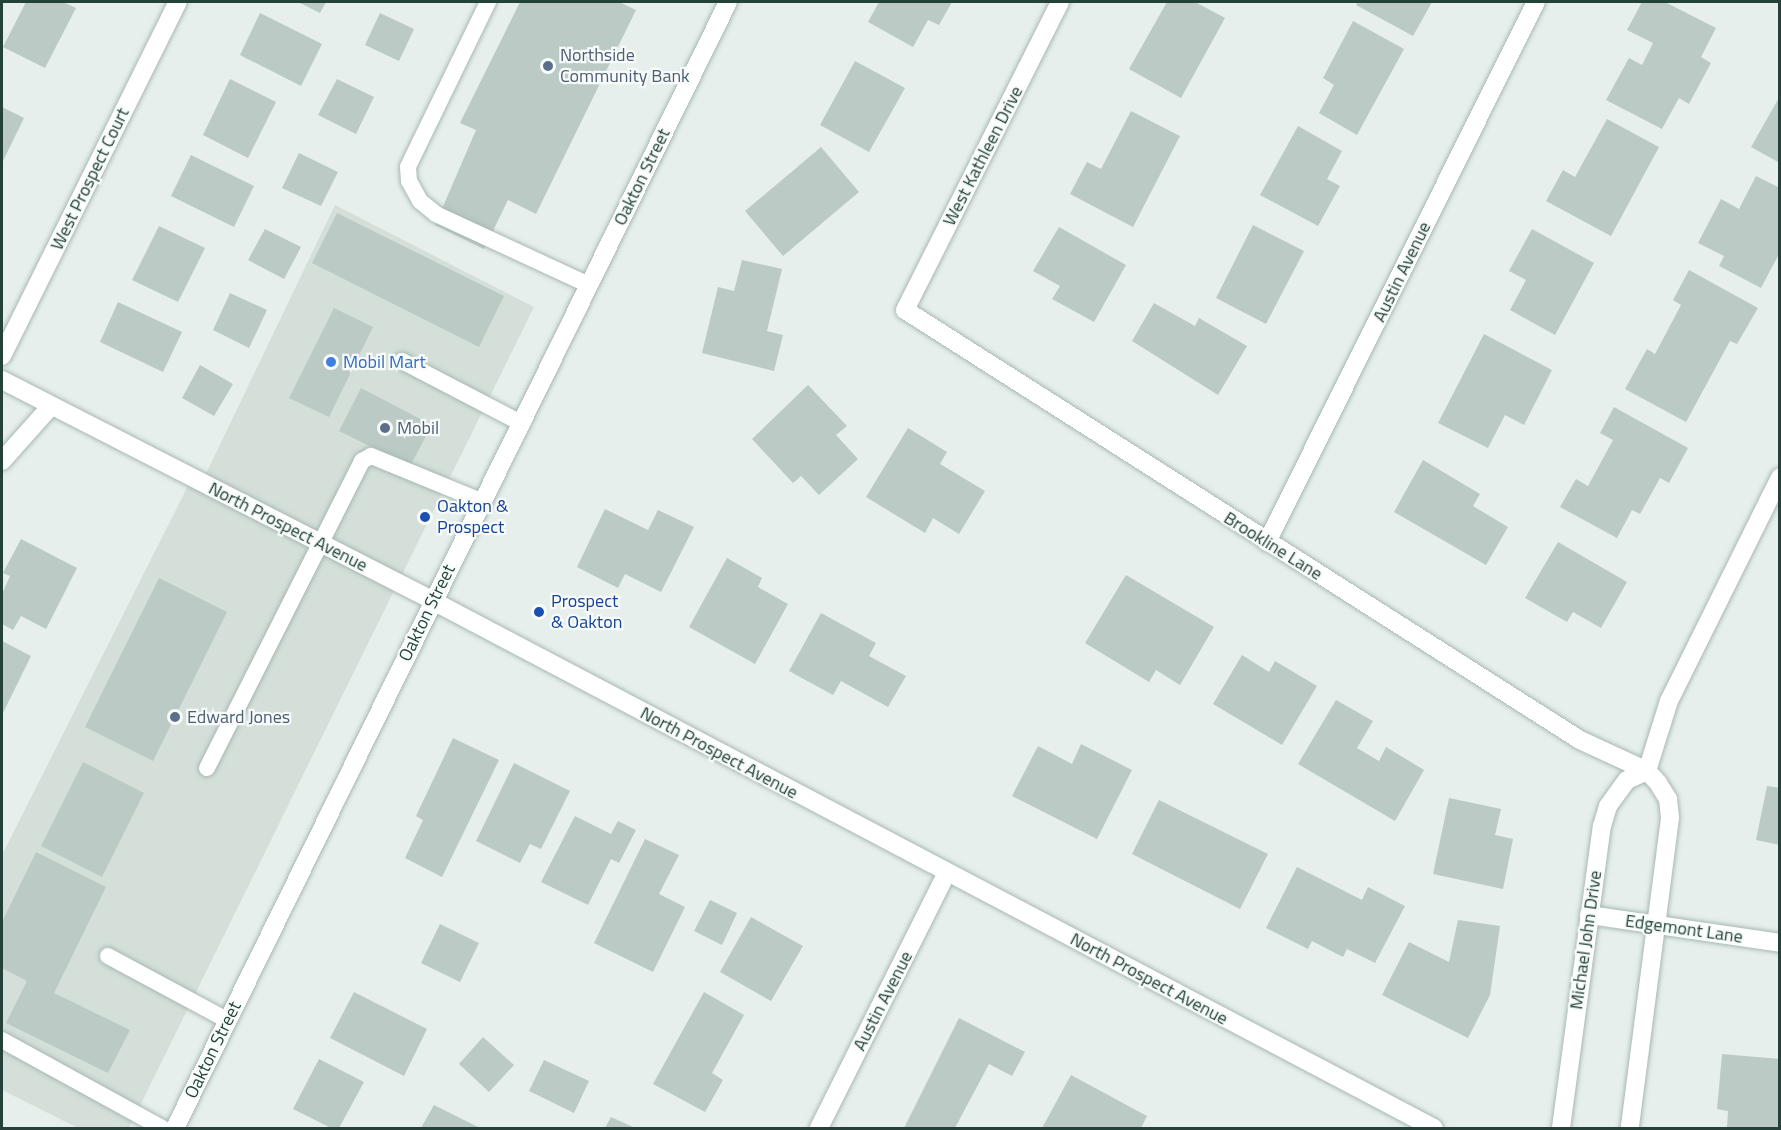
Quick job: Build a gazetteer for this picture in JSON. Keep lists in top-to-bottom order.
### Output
{
  "streets": {
    "street": [
      "West Kathleen Drive",
      "Oakton Street",
      "West Prospect Court",
      "Austin Avenue",
      "North Prospect Avenue",
      "Brookline Lane",
      "Edgemont Lane",
      "Michael John Drive"
    ]
  },
  "crossings": [
    ["West Kathleen Drive", "Brookline Lane"],
    ["Oakton Street", "North Prospect Avenue"],
    ["Austin Avenue", "North Prospect Avenue"],
    ["Austin Avenue", "Brookline Lane"],
    ["Brookline Lane", "Michael John Drive"],
    ["Edgemont Lane", "Michael John Drive"]
  ],
  "places": [
    "Northside Community Bank",
    "Mobil Mart",
    "Mobil",
    "Oakton & Prospect",
    "Prospect & Oakton",
    "Edward Jones"
  ]
}
